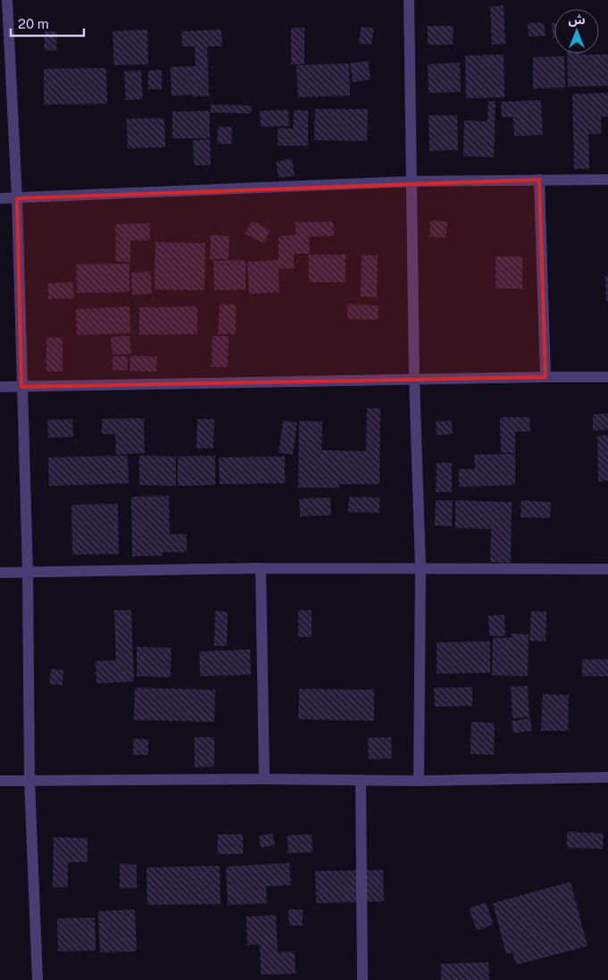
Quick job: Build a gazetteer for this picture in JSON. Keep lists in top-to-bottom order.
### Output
{
  "scale_bar": "20 m",
  "north": "top"
}
